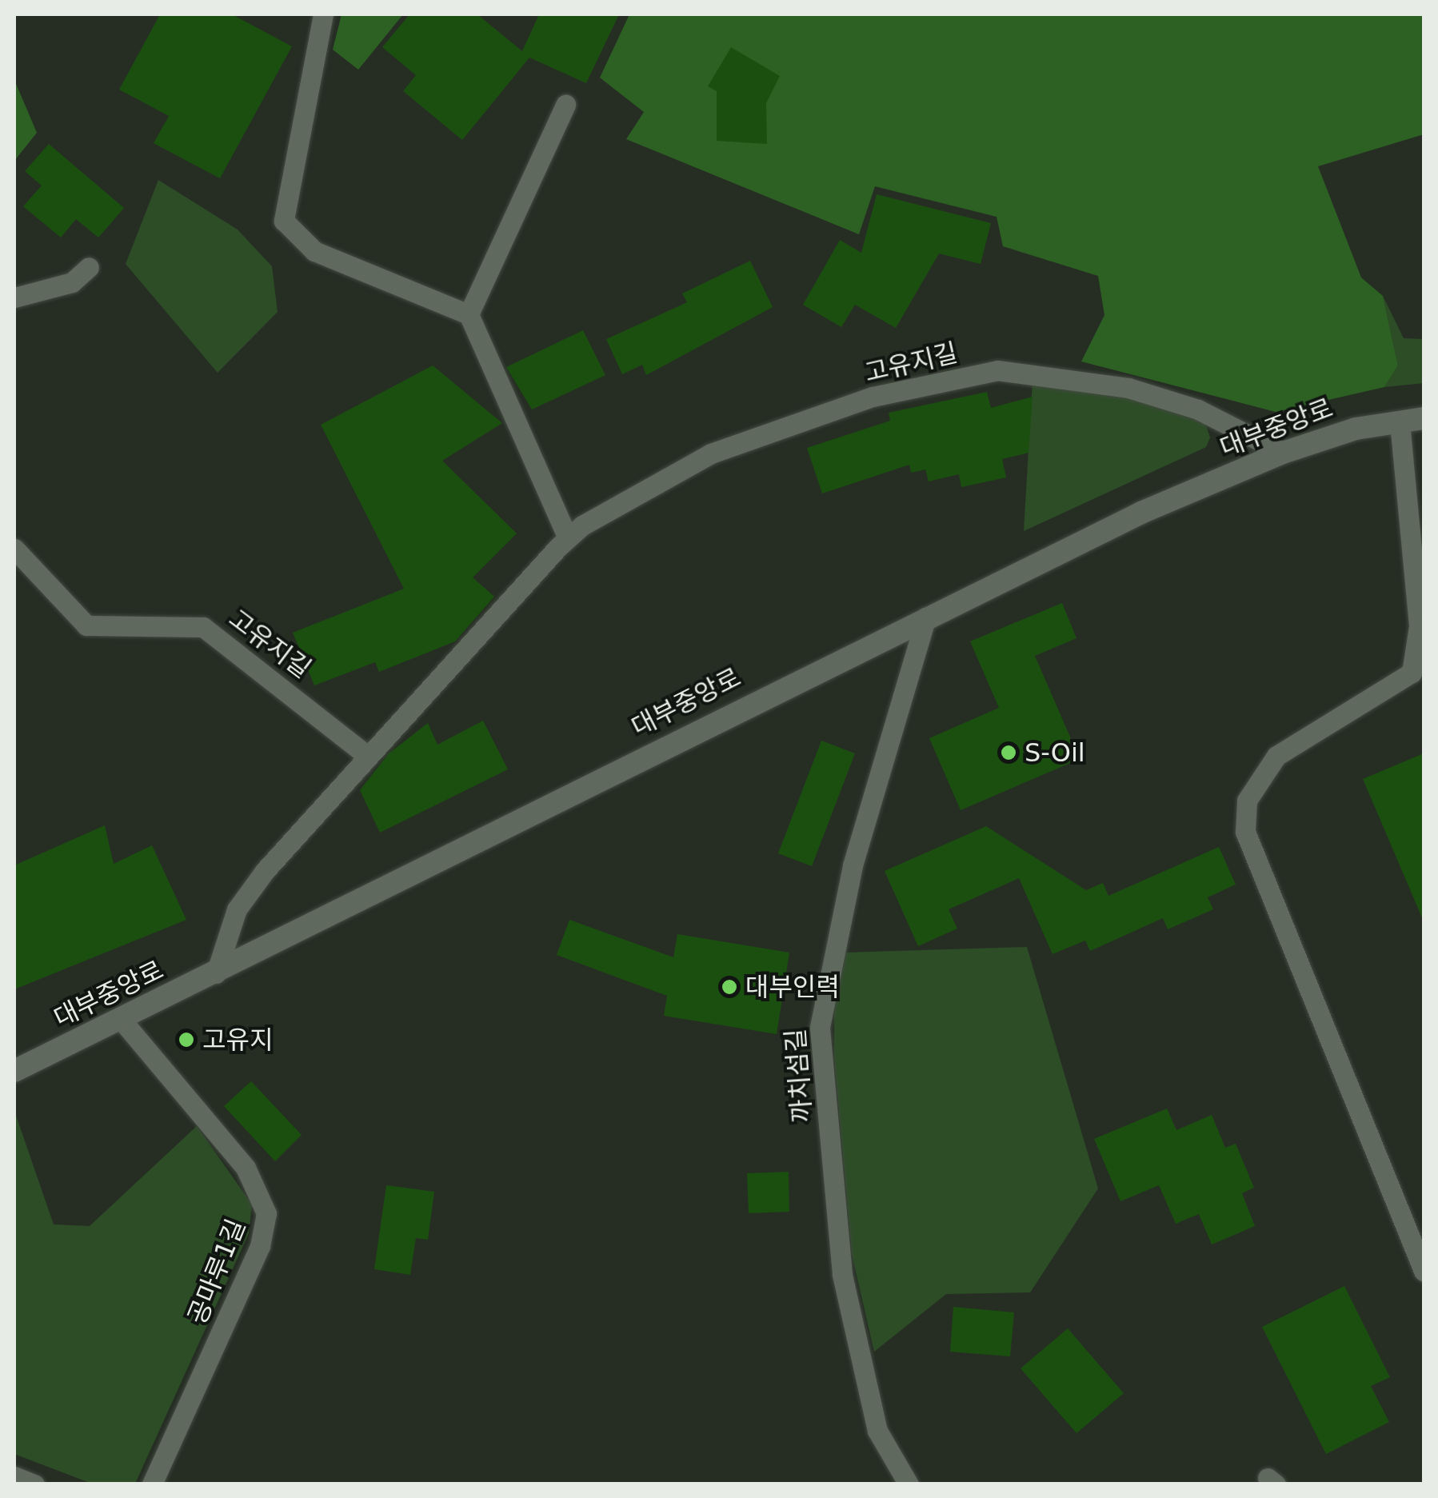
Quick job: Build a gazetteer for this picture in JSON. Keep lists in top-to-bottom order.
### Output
{
  "streets": {
    "street": ["대부중앙로"],
    "lane": ["고유지길", "까치섬길", "공마루1길"]
  },
  "crossings": [
    ["고유지길", "대부중앙로"],
    ["대부중앙로", "까치섬길"],
    ["대부중앙로", "공마루1길"]
  ],
  "places": ["S-Oil", "대부인력", "고유지"]
}
